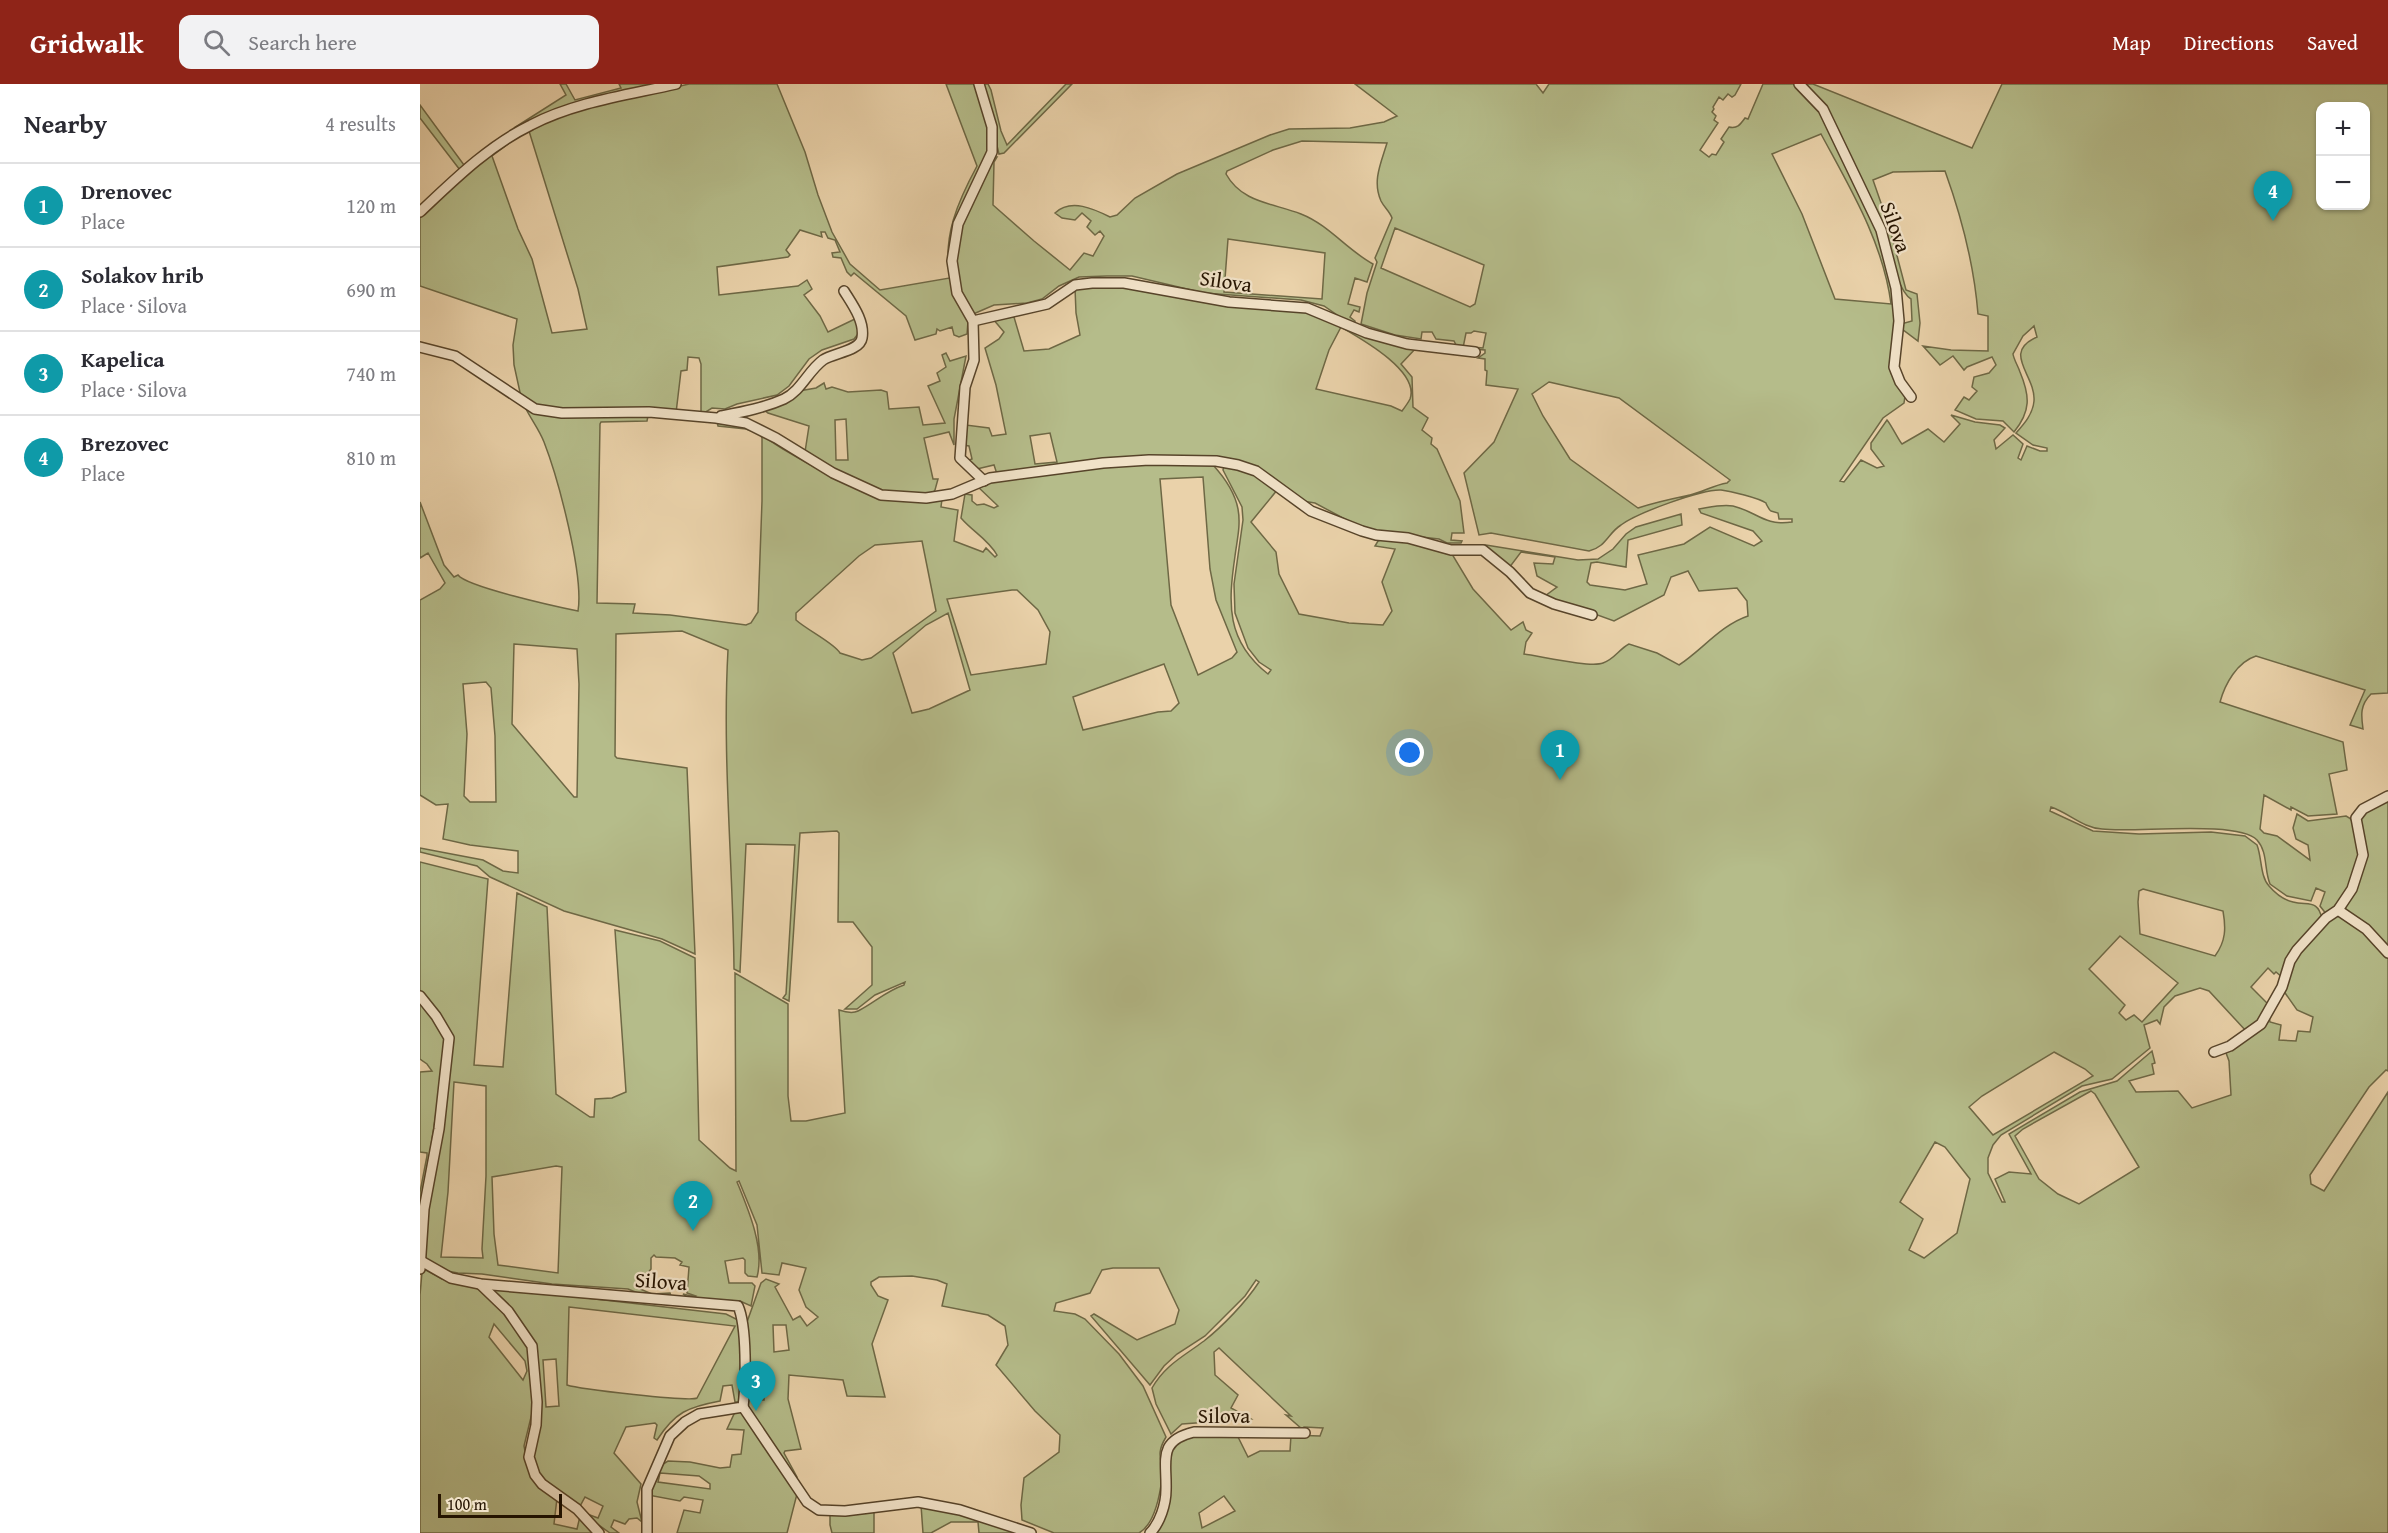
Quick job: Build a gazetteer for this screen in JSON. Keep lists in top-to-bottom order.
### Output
{
  "streets": {
    "street": ["Silova"]
  },
  "scale_bar": "100 m",
  "page": {
    "header": "Gridwalk",
    "search": "Search here",
    "nav": ["Map", "Directions", "Saved"],
    "heading": ["Nearby", "4 results"],
    "map_buttons": ["+", "−"],
    "list": [
      {
        "mark": "1",
        "name": "Drenovec",
        "note": "Place",
        "value": "120 m"
      },
      {
        "mark": "2",
        "name": "Solakov hrib",
        "note": "Place · Silova",
        "value": "690 m"
      },
      {
        "mark": "3",
        "name": "Kapelica",
        "note": "Place · Silova",
        "value": "740 m"
      },
      {
        "mark": "4",
        "name": "Brezovec",
        "note": "Place",
        "value": "810 m"
      }
    ],
    "pins": [
      "4",
      "1",
      "2",
      "3"
    ],
    "scale": "100 m"
  }
}
